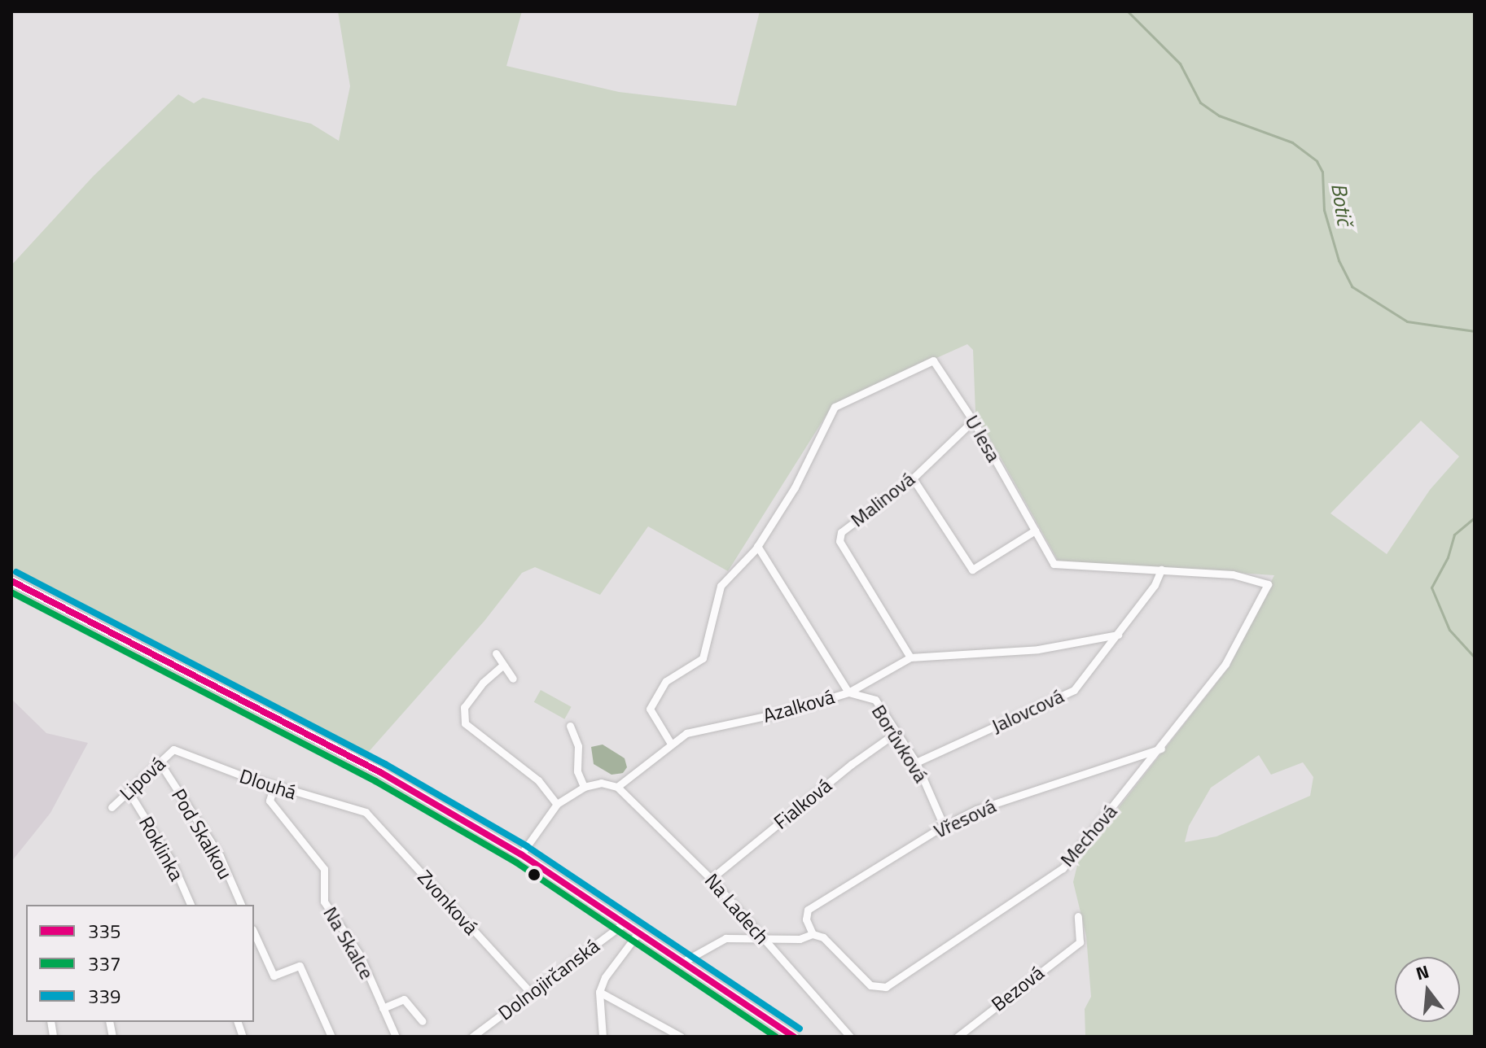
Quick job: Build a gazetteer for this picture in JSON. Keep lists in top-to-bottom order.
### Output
{
  "streets": {
    "street": [
      "U lesa",
      "Malinová",
      "Azalková",
      "Jalovcová",
      "Borůvková",
      "Lipová",
      "Dlouhá",
      "Fialková",
      "Vřesová",
      "Pod Skalkou",
      "Mechová",
      "Roklinka",
      "Zvonková",
      "Na Ladech",
      "Na Skalce",
      "Dolnojirčanská",
      "Bezová"
    ]
  },
  "crossings": [
    ["U lesa", "Malinová"],
    ["U lesa", "Jalovcová"],
    ["U lesa", "Borůvková"],
    ["U lesa", "Mechová"],
    ["Malinová", "Azalková"],
    ["Azalková", "Jalovcová"],
    ["Azalková", "Borůvková"],
    ["Azalková", "Na Ladech"],
    ["Jalovcová", "Borůvková"],
    ["Borůvková", "Fialková"],
    ["Borůvková", "Vřesová"],
    ["Lipová", "Dlouhá"],
    ["Lipová", "Pod Skalkou"],
    ["Lipová", "Roklinka"],
    ["Dlouhá", "Zvonková"],
    ["Dlouhá", "Na Skalce"],
    ["Fialková", "Na Ladech"],
    ["Vřesová", "Mechová"],
    ["Zvonková", "Dolnojirčanská"]
  ],
  "water": ["Botič"],
  "lines": ["transit line 339", "transit line 335", "transit line 337"],
  "legend": ["335", "337", "339"],
  "north": "top"
}
